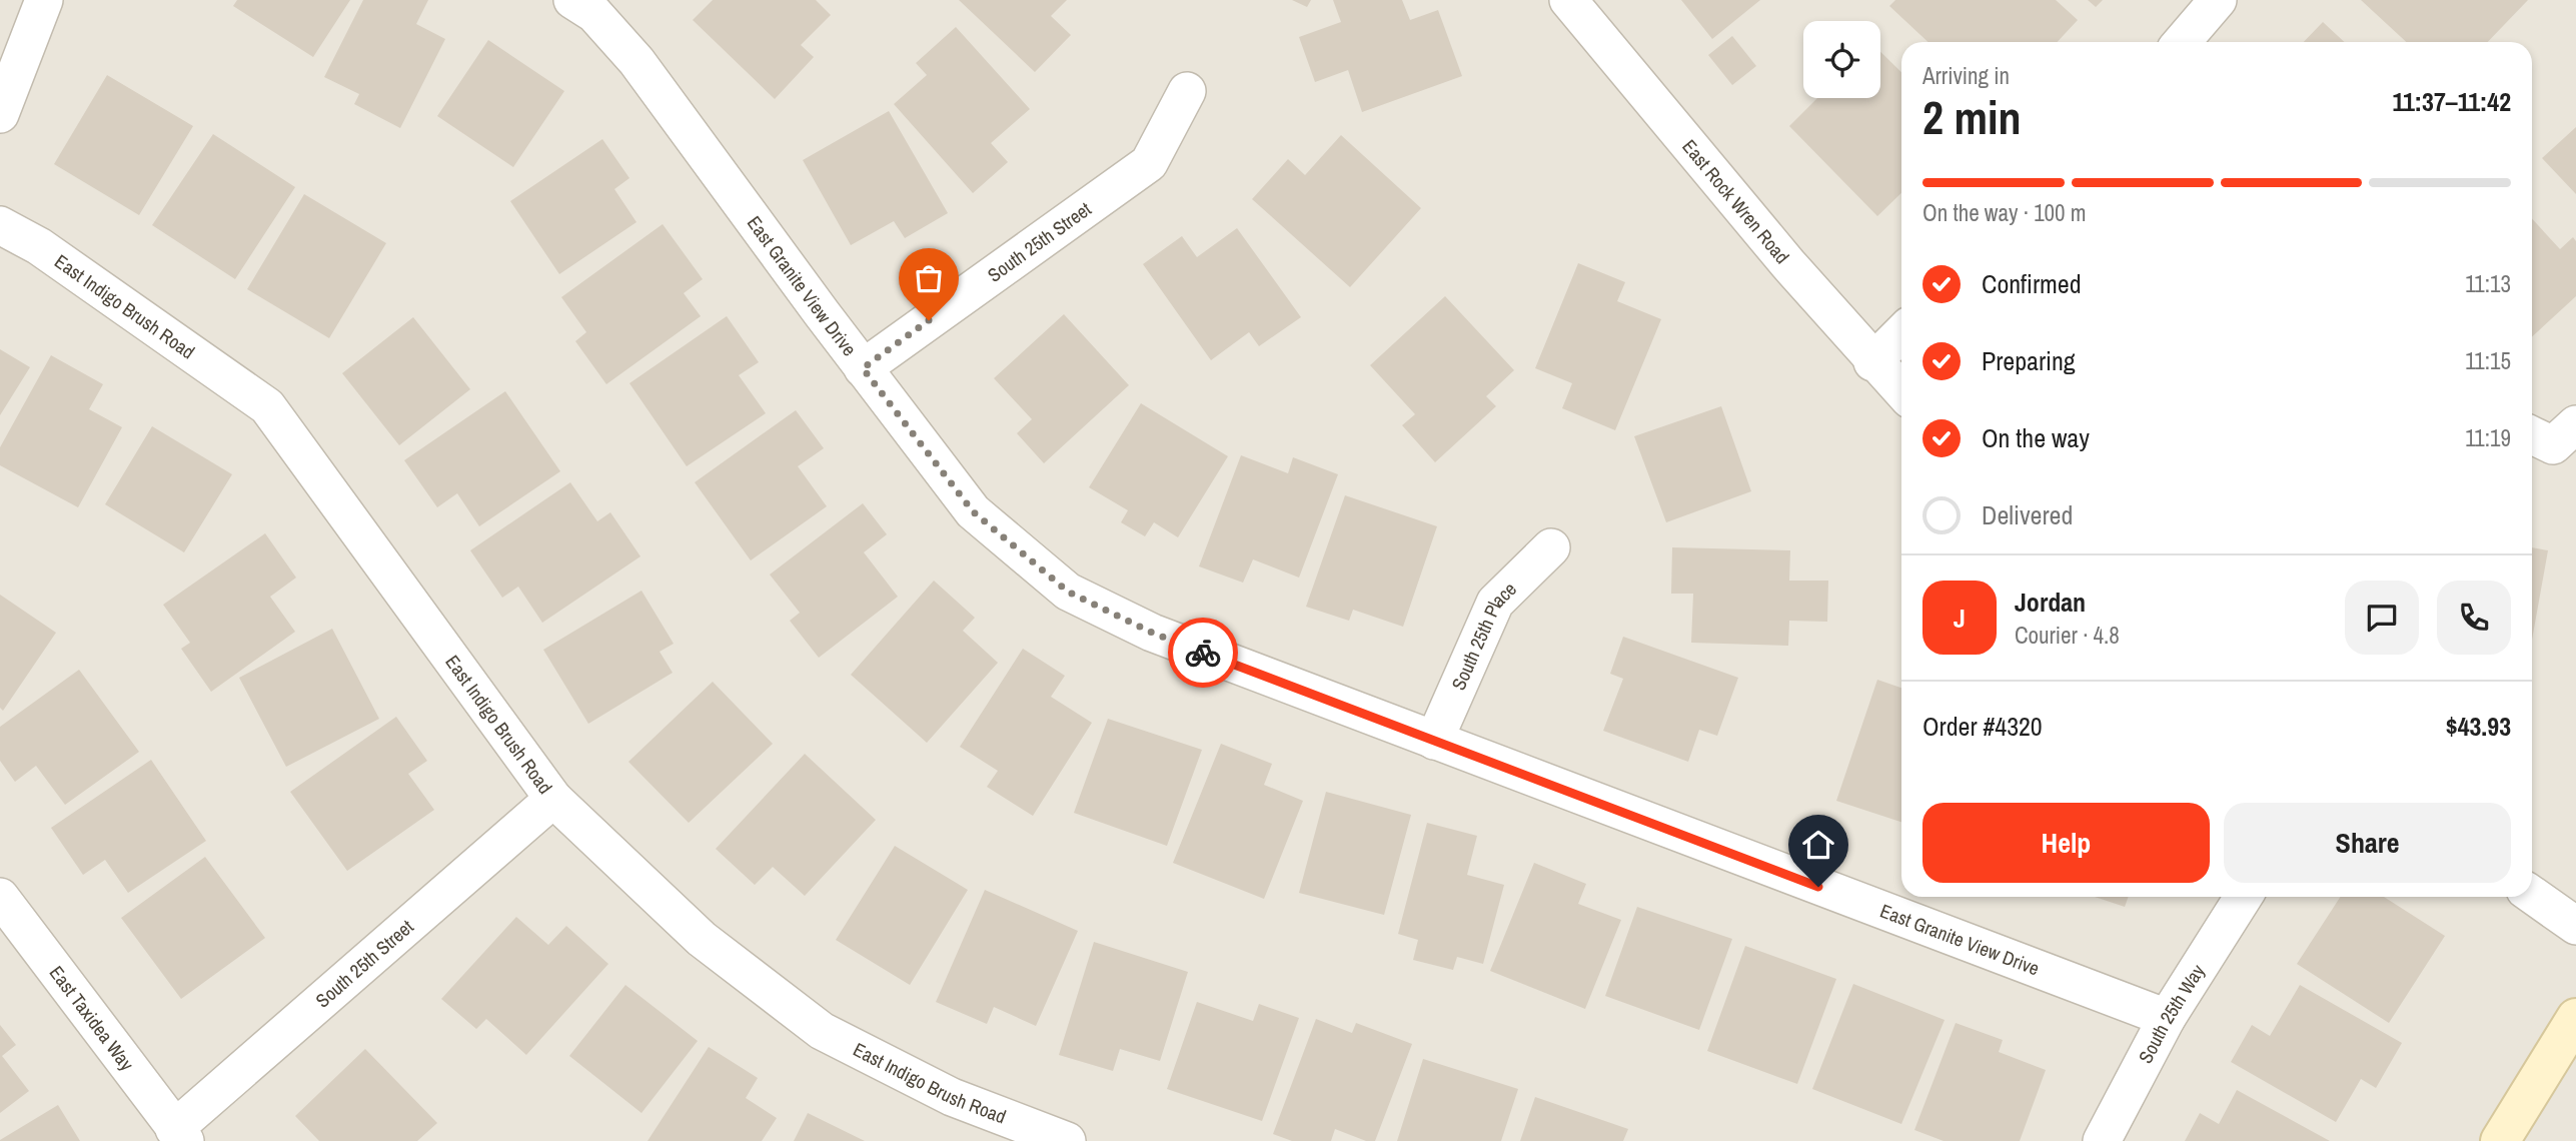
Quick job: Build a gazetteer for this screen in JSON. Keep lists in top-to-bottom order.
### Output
{
  "streets": {
    "street": [
      "East Rock Wren Road",
      "South 25th Street",
      "East Granite View Drive",
      "East Indigo Brush Road",
      "South 25th Place",
      "South 25th Way",
      "East Taxidea Way"
    ]
  },
  "crossings": [
    ["South 25th Street", "East Granite View Drive"],
    ["South 25th Street", "East Indigo Brush Road"],
    ["South 25th Street", "East Taxidea Way"],
    ["East Granite View Drive", "South 25th Place"],
    ["East Granite View Drive", "South 25th Way"]
  ],
  "page": {
    "heading": ["2 min", "Arriving in", "11:37–11:42"],
    "panel": [
      "Jordan",
      "Courier · 4.8",
      "Order #4320",
      "$43.93"
    ],
    "bar": "On the way · 100 m",
    "list": [
      ["Confirmed", "11:13"],
      ["Preparing", "11:15"],
      ["On the way", "11:19"],
      "Delivered"
    ],
    "round": "J",
    "buttons": ["Help", "Share"]
  }
}
